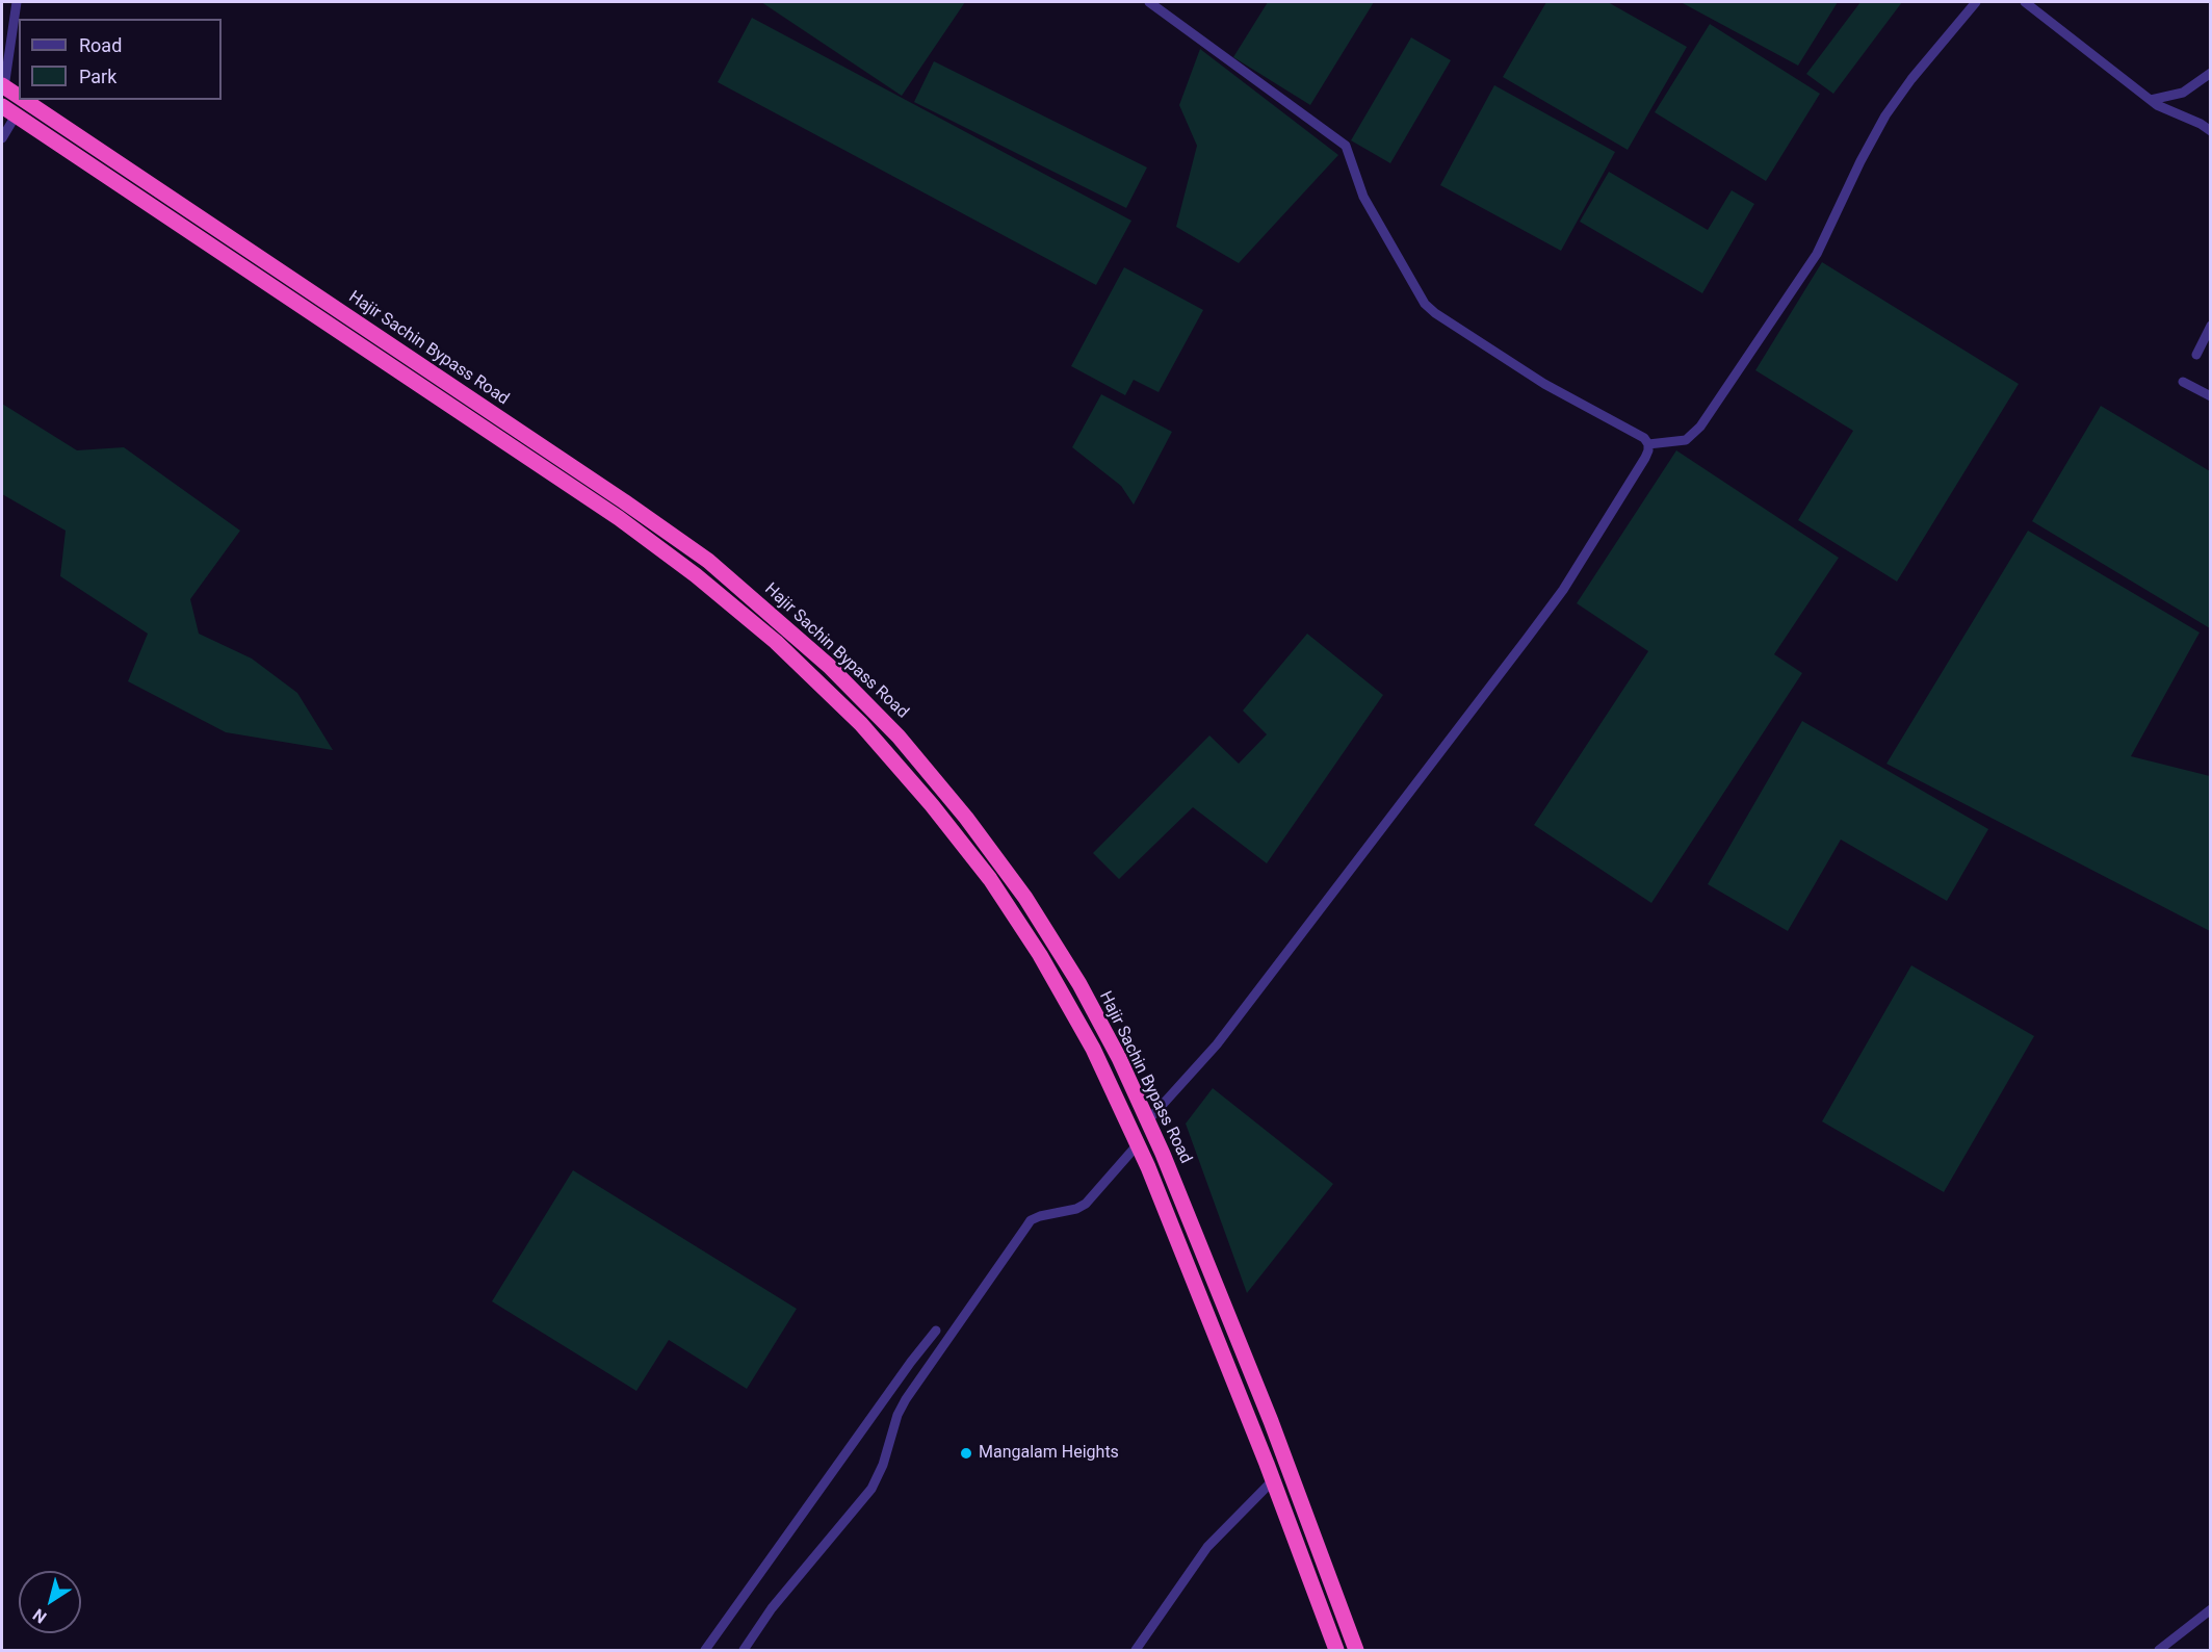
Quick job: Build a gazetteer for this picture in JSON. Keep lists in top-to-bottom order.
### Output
{
  "streets": {
    "highway": ["Hajir Sachin Bypass Road"]
  },
  "places": ["Mangalam Heights"],
  "legend": ["Road", "Park"],
  "north": "bottom left"
}
